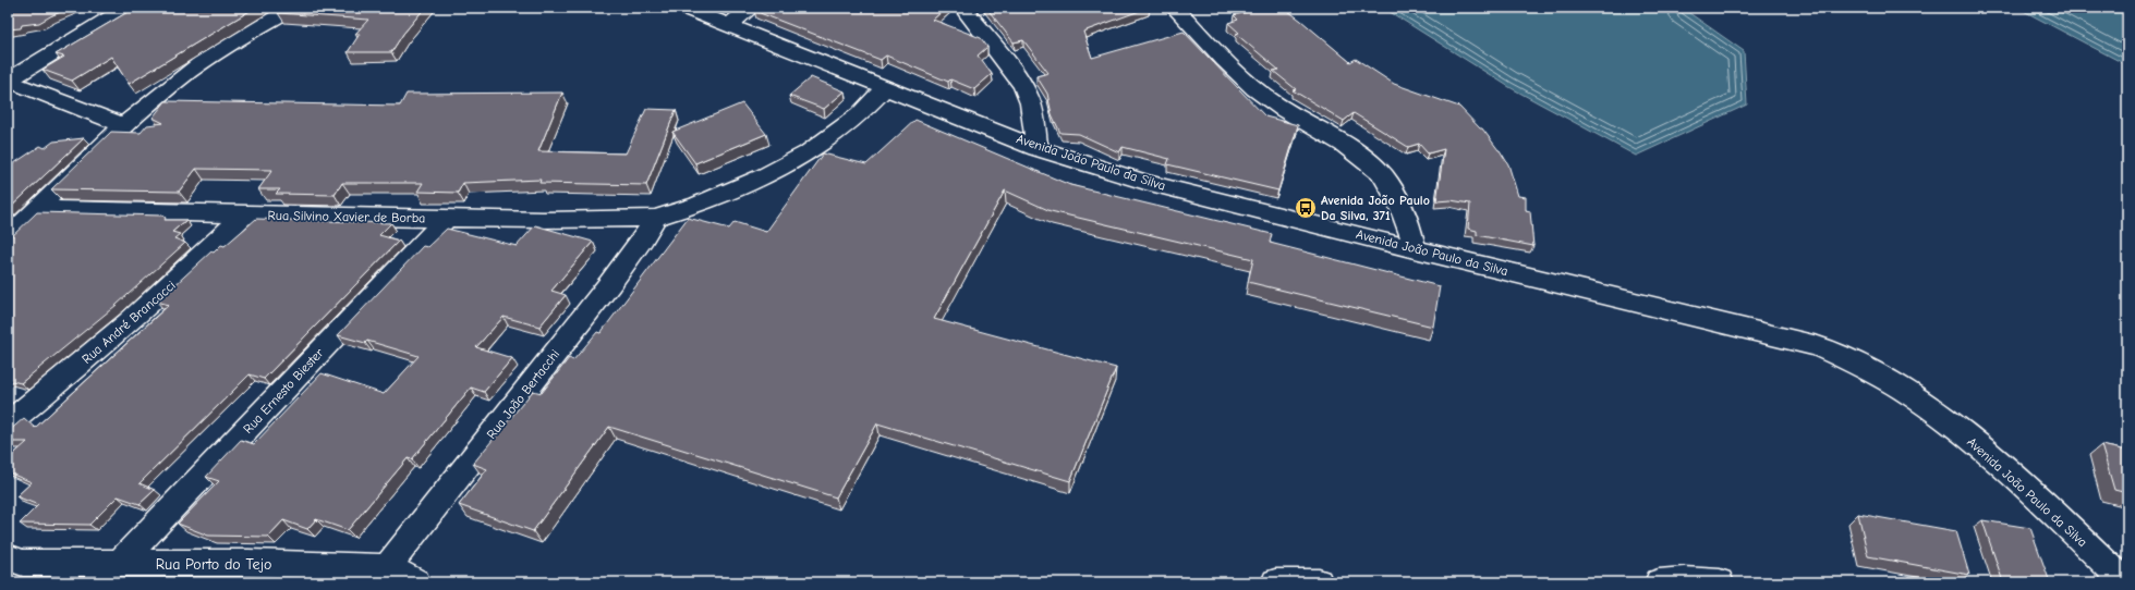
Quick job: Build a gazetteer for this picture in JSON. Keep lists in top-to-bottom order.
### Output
{
  "streets": {
    "street": [
      "Avenida João Paulo da Silva",
      "Rua Silvino Xavier de Borba",
      "Rua André Brancacci",
      "Rua Ernesto Biester",
      "Rua João Bertacchi",
      "Rua Porto do Tejo"
    ]
  },
  "crossings": [
    ["Avenida João Paulo da Silva", "Rua Silvino Xavier de Borba"],
    ["Rua Silvino Xavier de Borba", "Rua André Brancacci"],
    ["Rua Silvino Xavier de Borba", "Rua Ernesto Biester"],
    ["Rua Silvino Xavier de Borba", "Rua João Bertacchi"],
    ["Rua Ernesto Biester", "Rua Porto do Tejo"],
    ["Rua João Bertacchi", "Rua Porto do Tejo"]
  ],
  "places": {
    "bus stop": ["Avenida João Paulo Da Silva, 371"]
  }
}
